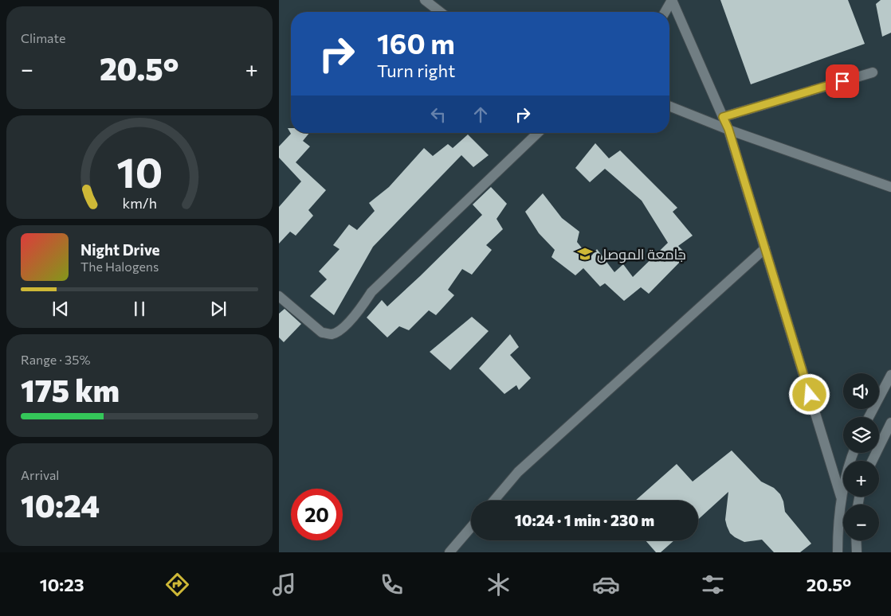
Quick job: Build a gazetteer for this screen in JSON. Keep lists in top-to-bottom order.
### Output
{
  "places": {
    "school or university": ["جامعة الموصل"]
  },
  "page": {
    "tile": [
      "Climate",
      ["Range · 35%", "175 km"],
      ["Arrival", "10:24"]
    ],
    "turn": ["160 m", "Turn right"],
    "heat": ["−", "20.5°", "+"],
    "song": ["Night Drive", "The Halogens"],
    "map_buttons": ["+", "−"],
    "limit": "20",
    "trip": "10:24 · 1 min · 230 m",
    "tabs": ["10:23", "20.5°"],
    "gauge": ["10", "km/h"]
  }
}
